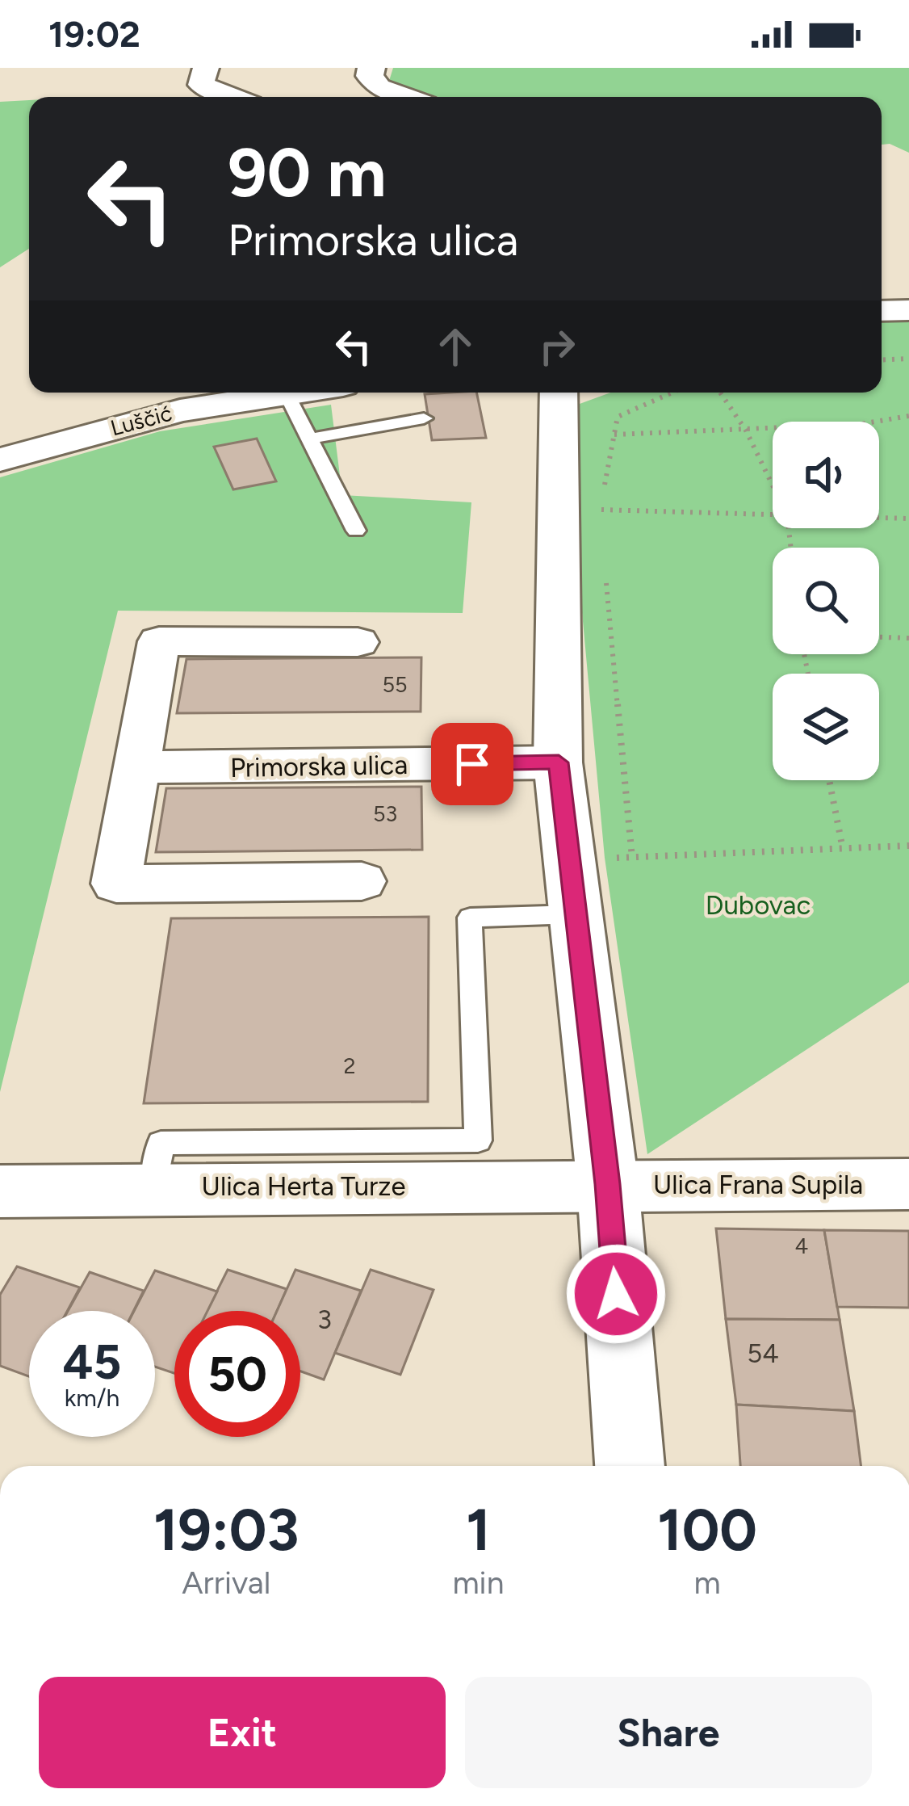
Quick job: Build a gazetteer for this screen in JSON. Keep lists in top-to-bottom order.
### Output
{
  "streets": {
    "street": [
      "Luščić",
      "Primorska ulica",
      "Ulica Frana Supila",
      "Ulica Herta Turze"
    ]
  },
  "crossings": [
    ["Ulica Frana Supila", "Ulica Herta Turze"]
  ],
  "parks": ["Dubovac"],
  "house_numbers": [
    "55",
    "53",
    "2",
    "4",
    "3",
    "54"
  ],
  "page": {
    "status": "19:02",
    "turn": ["90 m", "Primorska ulica"],
    "speed": "45 km/h",
    "limit": "50",
    "eta": [
      "19:03",
      "Arrival",
      "1",
      "min",
      "100",
      "m"
    ],
    "buttons": ["Exit", "Share"]
  }
}
